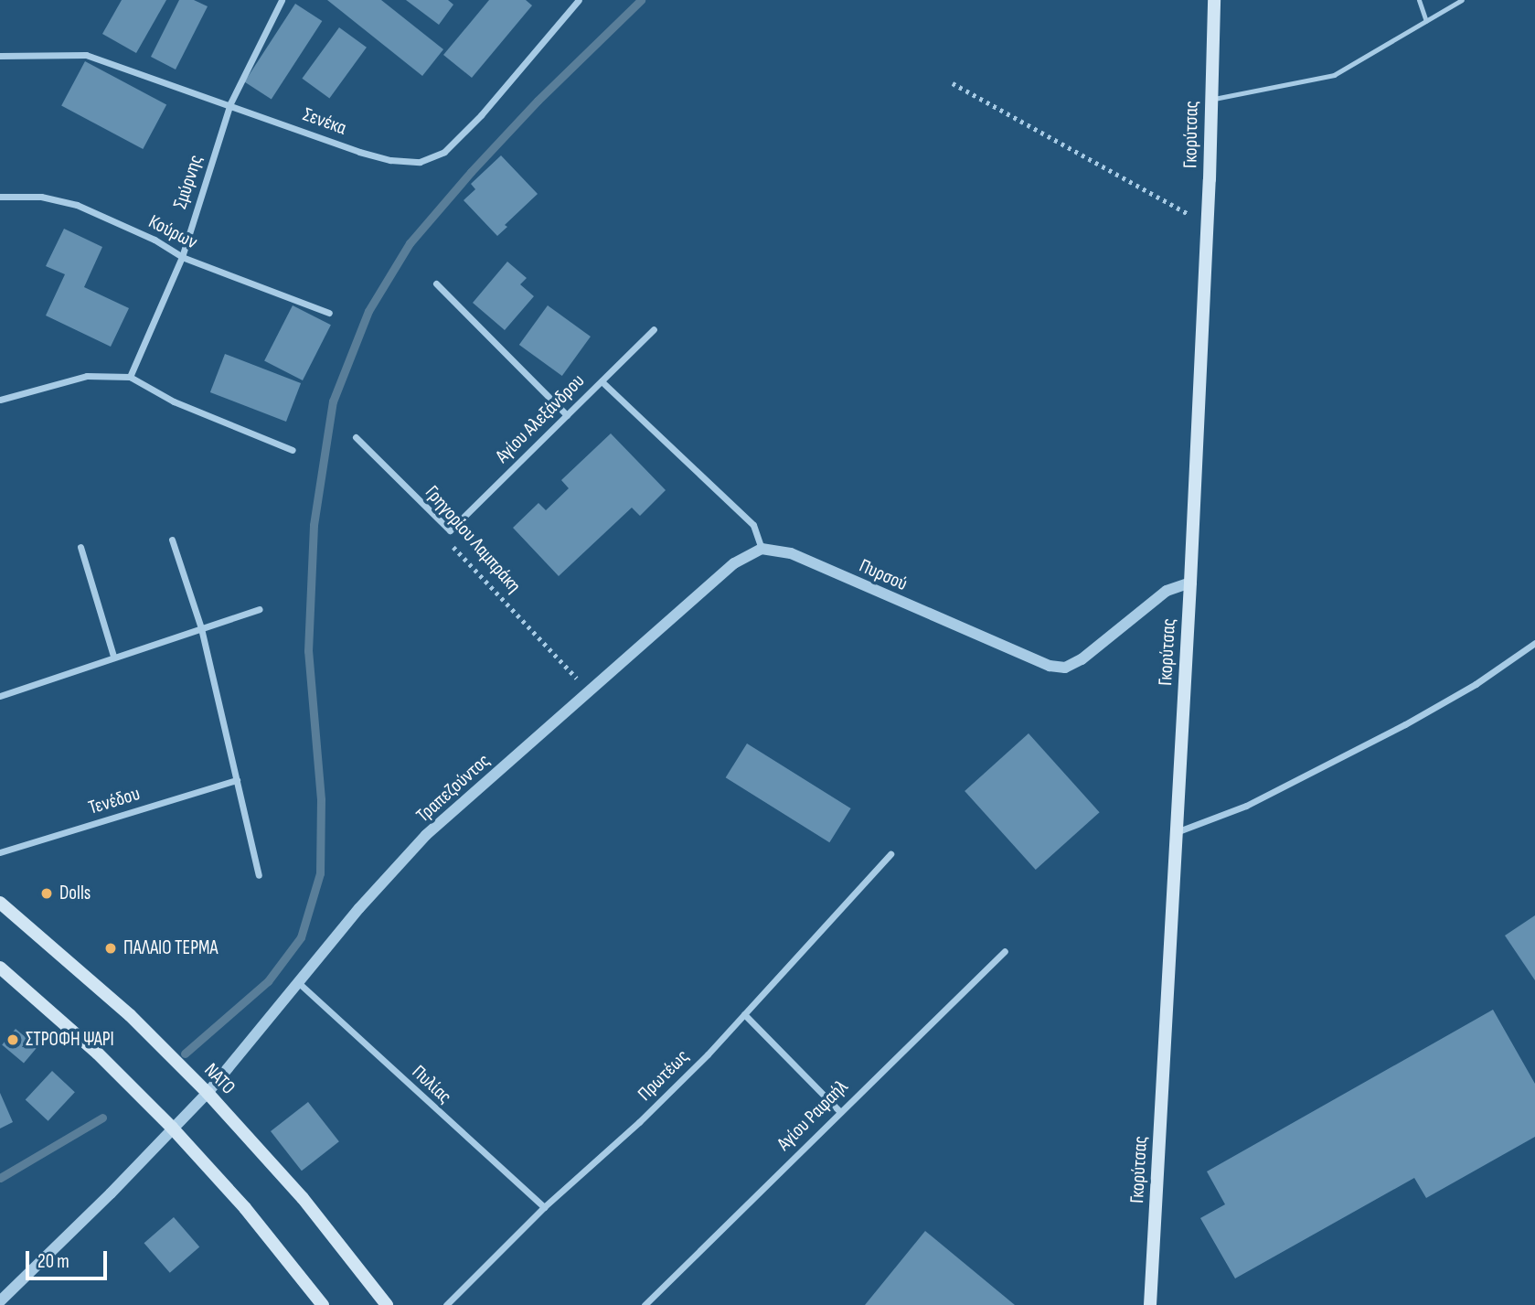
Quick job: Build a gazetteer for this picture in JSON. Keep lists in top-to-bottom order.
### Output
{
  "streets": {
    "main road": ["Γκορύτσας", "ΝΑΤΟ"],
    "street": [
      "Σενέκα",
      "Σμύρνης",
      "Κούρων",
      "Αγίου Αλεξάνδρου",
      "Γρηγορίου Λαμπράκη",
      "Πυρσού",
      "Τραπεζούντος",
      "Τενέδου",
      "Πρωτέως",
      "Πυλίας",
      "Αγίου Ραφαήλ"
    ]
  },
  "crossings": [
    ["Σενέκα", "Σμύρνης"],
    ["Γκορύτσας", "Πυρσού"],
    ["Σμύρνης", "Κούρων"],
    ["Αγίου Αλεξάνδρου", "Γρηγορίου Λαμπράκη"],
    ["Γρηγορίου Λαμπράκη", "Τραπεζούντος"],
    ["Πυρσού", "Τραπεζούντος"],
    ["Τραπεζούντος", "ΝΑΤΟ"],
    ["Τραπεζούντος", "Πυλίας"],
    ["Πρωτέως", "Πυλίας"]
  ],
  "places": ["Dolls", "ΠΑΛΑΙΟ ΤΕΡΜΑ", "ΣΤΡΟΦΗ ΨΑΡΙ"],
  "scale_bar": "20 m"
}
